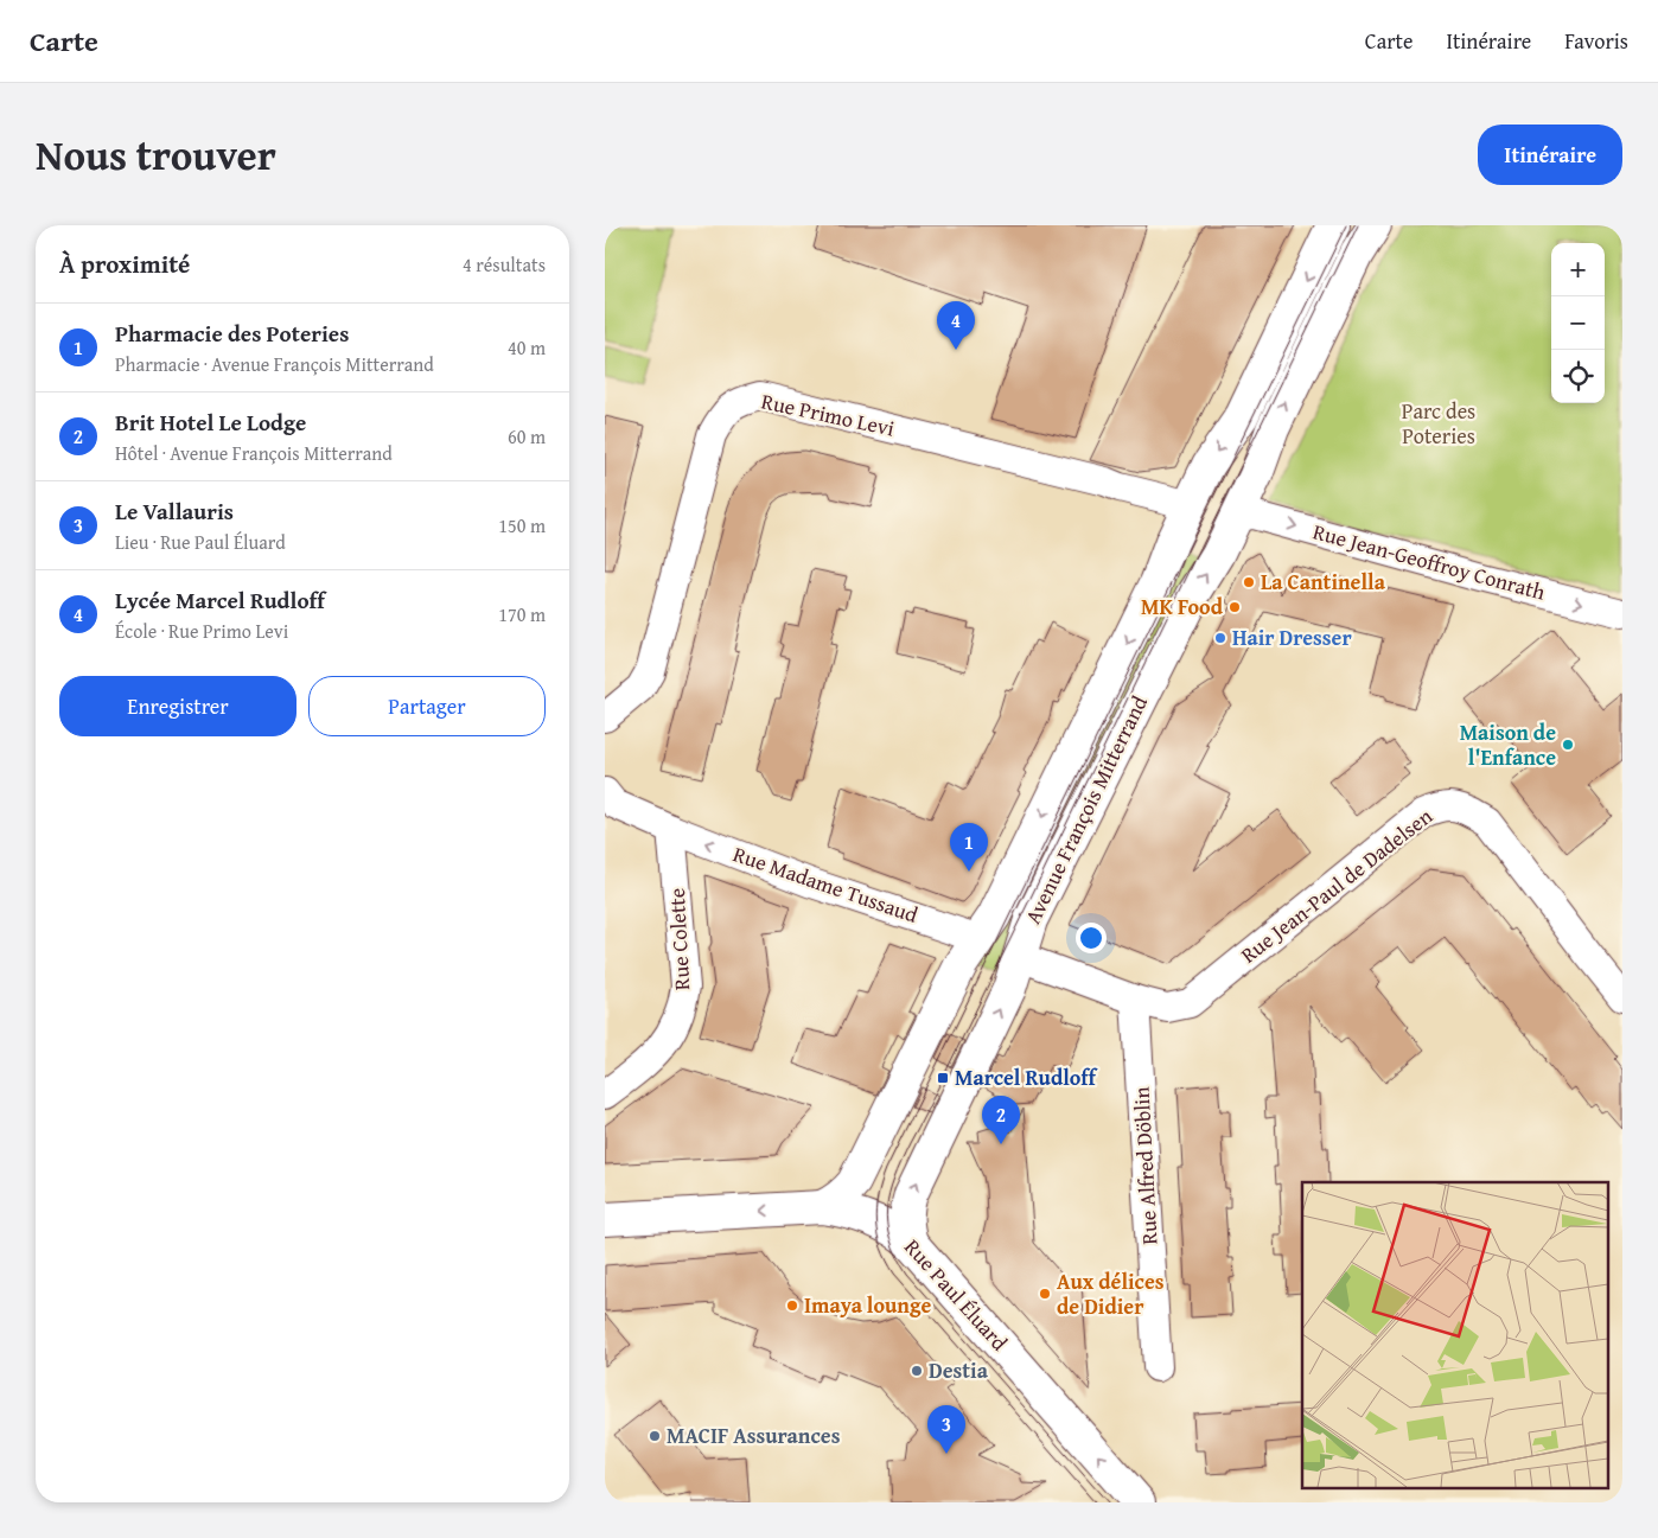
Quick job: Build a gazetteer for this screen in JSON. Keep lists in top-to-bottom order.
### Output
{
  "streets": {
    "street": [
      "Rue Primo Levi",
      "Rue Jean-Geoffroy Conrath",
      "Avenue François Mitterrand",
      "Rue Madame Tussaud",
      "Rue Jean-Paul de Dadelsen",
      "Rue Colette",
      "Rue Alfred Döblin",
      "Rue Paul Éluard"
    ]
  },
  "crossings": [
    ["Rue Primo Levi", "Avenue François Mitterrand"],
    ["Rue Jean-Geoffroy Conrath", "Avenue François Mitterrand"],
    ["Avenue François Mitterrand", "Rue Madame Tussaud"],
    ["Avenue François Mitterrand", "Rue Jean-Paul de Dadelsen"],
    ["Avenue François Mitterrand", "Rue Paul Éluard"],
    ["Rue Madame Tussaud", "Rue Colette"],
    ["Rue Jean-Paul de Dadelsen", "Rue Alfred Döblin"]
  ],
  "one_way": ["Rue Jean-Geoffroy Conrath", "Rue Madame Tussaud", "Rue Paul Éluard"],
  "parks": ["Parc des Poteries"],
  "places": {
    "other": [
      "La Cantinella",
      "MK Food",
      "Hair Dresser",
      "Maison de l'Enfance",
      "Aux délices de Didier",
      "Imaya lounge",
      "Destia",
      "MACIF Assurances"
    ],
    "transit": ["Marcel Rudloff"]
  },
  "page": {
    "header": "Carte",
    "nav": ["Carte", "Itinéraire", "Favoris"],
    "title": "Nous trouver",
    "buttons": [
      "Itinéraire",
      ["Enregistrer", "Partager"]
    ],
    "heading": ["À proximité", "4 résultats"],
    "map_buttons": ["+", "−"],
    "pins": [
      "4",
      "1",
      "2",
      "3"
    ],
    "list": [
      {
        "mark": "1",
        "name": "Pharmacie des Poteries",
        "note": "Pharmacie · Avenue François Mitterrand",
        "value": "40 m"
      },
      {
        "mark": "2",
        "name": "Brit Hotel Le Lodge",
        "note": "Hôtel · Avenue François Mitterrand",
        "value": "60 m"
      },
      {
        "mark": "3",
        "name": "Le Vallauris",
        "note": "Lieu · Rue Paul Éluard",
        "value": "150 m"
      },
      {
        "mark": "4",
        "name": "Lycée Marcel Rudloff",
        "note": "École · Rue Primo Levi",
        "value": "170 m"
      }
    ]
  }
}
